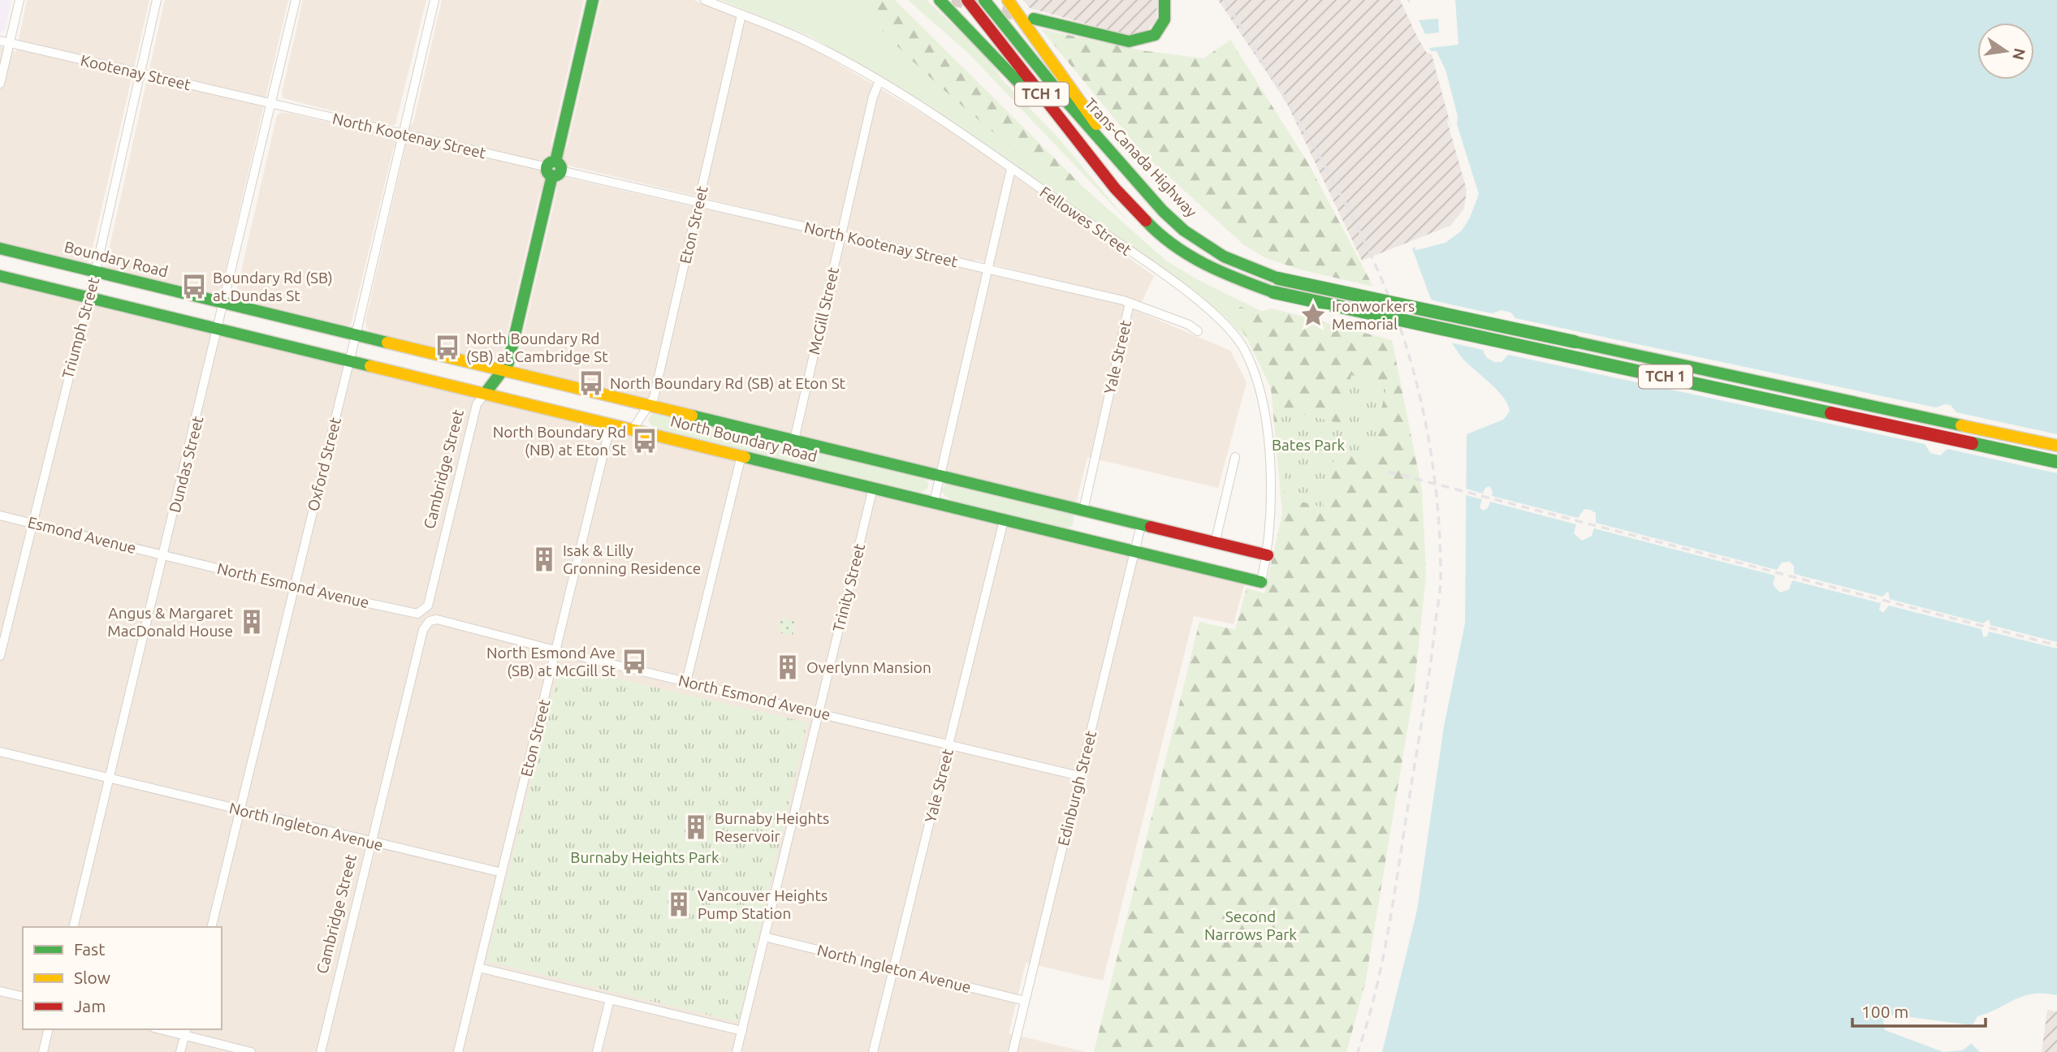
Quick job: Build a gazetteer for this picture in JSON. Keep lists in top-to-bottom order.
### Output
{
  "streets": {
    "main road": [
      "TCH 1",
      "Trans-Canada Highway",
      "Boundary Road",
      "North Boundary Road",
      "Cambridge Street"
    ],
    "street": [
      "Kootenay Street",
      "North Kootenay Street",
      "Fellowes Street",
      "Eton Street",
      "McGill Street",
      "Triumph Street",
      "Yale Street",
      "Dundas Street",
      "Oxford Street",
      "Esmond Avenue",
      "North Esmond Avenue",
      "Trinity Street",
      "Edinburgh Street",
      "North Ingleton Avenue"
    ]
  },
  "crossings": [
    ["Kootenay Street", "North Kootenay Street"],
    ["Kootenay Street", "Triumph Street"],
    ["Kootenay Street", "Dundas Street"],
    ["North Kootenay Street", "Eton Street"],
    ["North Kootenay Street", "McGill Street"],
    ["North Kootenay Street", "Yale Street"],
    ["North Kootenay Street", "Dundas Street"],
    ["North Kootenay Street", "Oxford Street"],
    ["North Kootenay Street", "Cambridge Street"],
    ["Fellowes Street", "Eton Street"],
    ["Fellowes Street", "McGill Street"],
    ["Fellowes Street", "North Boundary Road"],
    ["Eton Street", "North Boundary Road"],
    ["Eton Street", "North Esmond Avenue"],
    ["Eton Street", "North Ingleton Avenue"],
    ["Boundary Road", "Triumph Street"],
    ["Boundary Road", "North Boundary Road"],
    ["Boundary Road", "Dundas Street"],
    ["McGill Street", "North Boundary Road"],
    ["Triumph Street", "Esmond Avenue"],
    ["Yale Street", "North Boundary Road"],
    ["Yale Street", "North Esmond Avenue"],
    ["Yale Street", "North Ingleton Avenue"],
    ["North Boundary Road", "Dundas Street"],
    ["North Boundary Road", "Oxford Street"],
    ["North Boundary Road", "Cambridge Street"],
    ["North Boundary Road", "Trinity Street"],
    ["North Boundary Road", "Edinburgh Street"],
    ["Dundas Street", "Esmond Avenue"],
    ["Dundas Street", "North Esmond Avenue"],
    ["Dundas Street", "North Ingleton Avenue"],
    ["Oxford Street", "North Esmond Avenue"],
    ["Oxford Street", "North Ingleton Avenue"],
    ["Cambridge Street", "North Esmond Avenue"],
    ["Cambridge Street", "North Ingleton Avenue"],
    ["Esmond Avenue", "North Esmond Avenue"],
    ["North Esmond Avenue", "Trinity Street"],
    ["North Esmond Avenue", "Edinburgh Street"],
    ["Trinity Street", "North Ingleton Avenue"],
    ["Edinburgh Street", "North Ingleton Avenue"]
  ],
  "parks": ["Bates Park", "Burnaby Heights Park", "Second Narrows Park"],
  "places": {
    "bus stop": [
      "Boundary Rd (SB) at Dundas St",
      "North Boundary Rd (SB) at Cambridge St",
      "North Boundary Rd (SB) at Eton St",
      "North Boundary Rd (NB) at Eton St",
      "North Esmond Ave (SB) at McGill St"
    ],
    "place": ["Ironworkers Memorial"],
    "building": [
      "Isak & Lilly Gronning Residence",
      "Angus & Margaret MacDonald House",
      "Overlynn Mansion",
      "Burnaby Heights Reservoir",
      "Vancouver Heights Pump Station"
    ]
  },
  "legend": ["Fast", "Slow", "Jam"],
  "scale_bar": "100 m",
  "north": "right"
}
